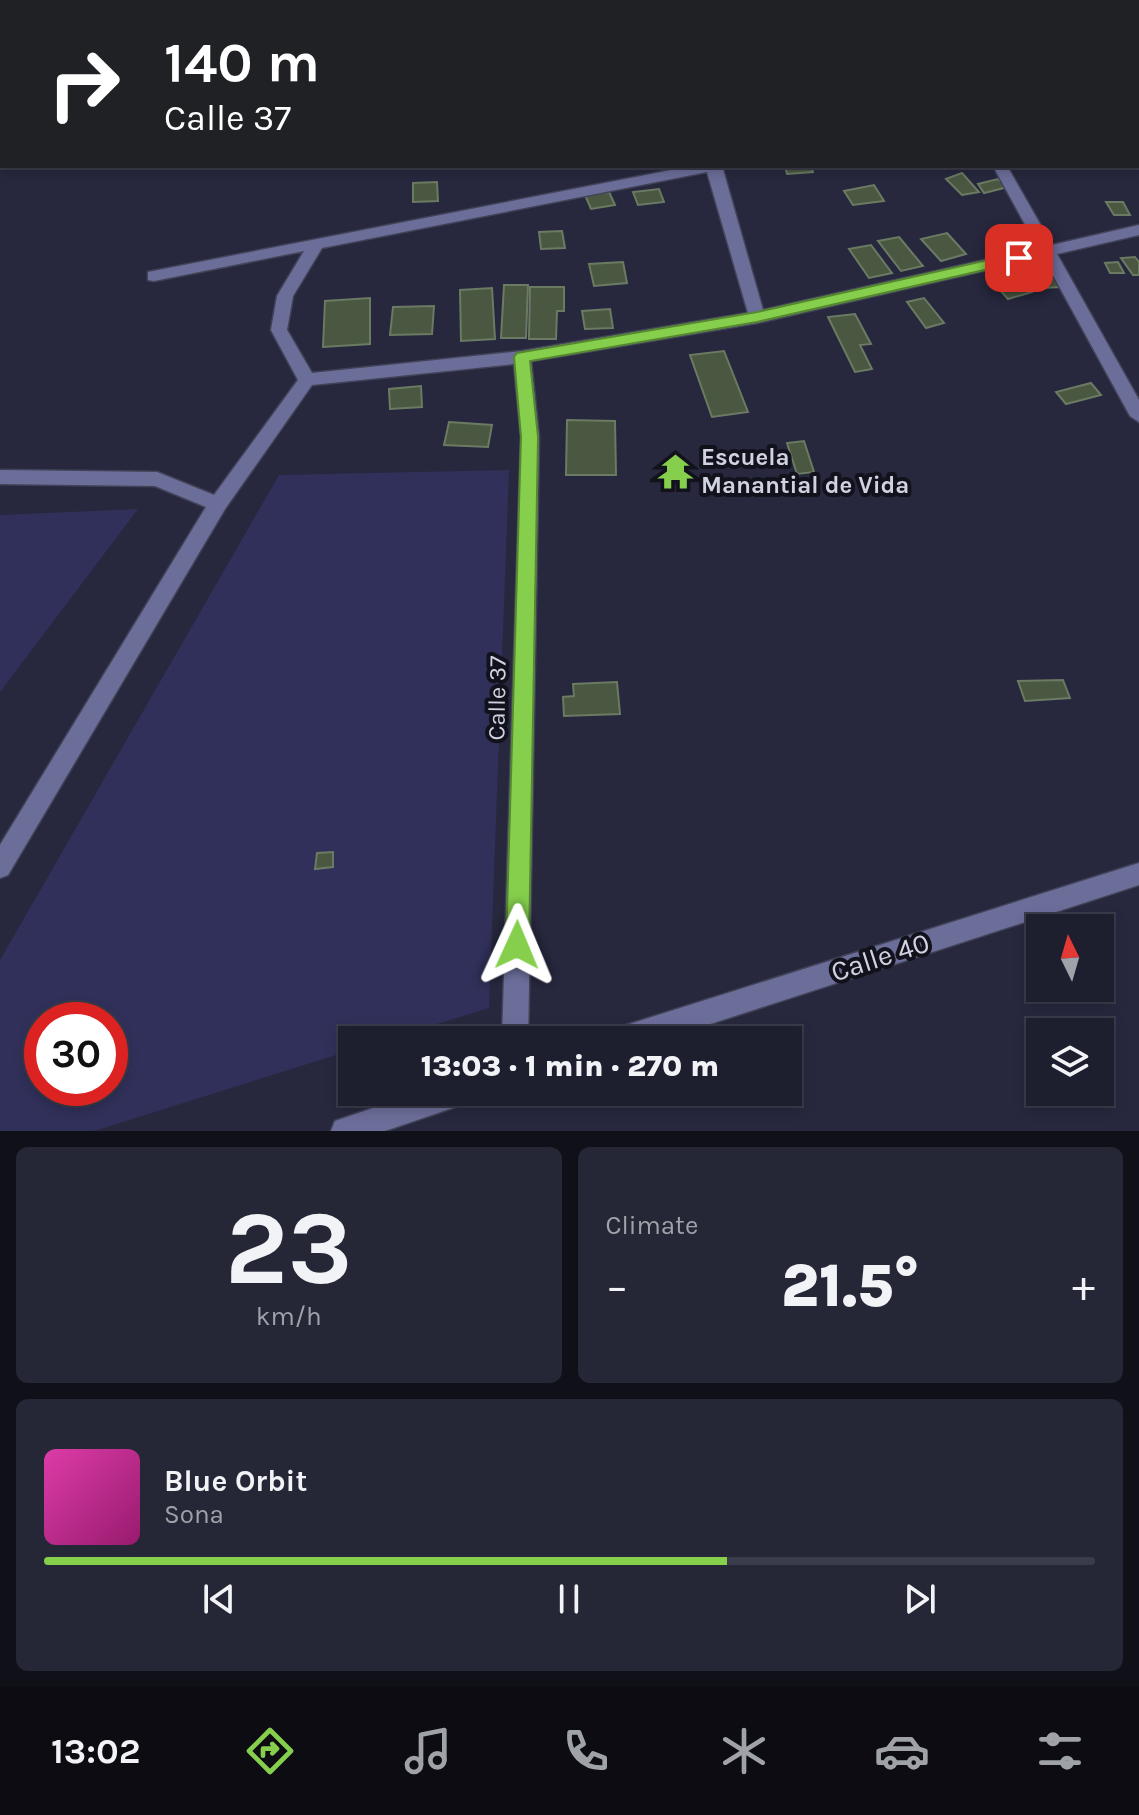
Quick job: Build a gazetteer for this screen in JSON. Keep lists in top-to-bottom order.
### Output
{
  "streets": {
    "street": ["Calle 37", "Calle 40"]
  },
  "places": {
    "temple": ["Escuela Manantial de Vida"]
  },
  "north": "top",
  "page": {
    "turn": ["140 m", "Calle 37"],
    "limit": "30",
    "trip": "13:03 · 1 min · 270 m",
    "tile": [
      ["23", "km/h"],
      "Climate"
    ],
    "heat": ["−", "21.5°", "+"],
    "song": ["Blue Orbit", "Sona"],
    "tabs": "13:02"
  }
}
